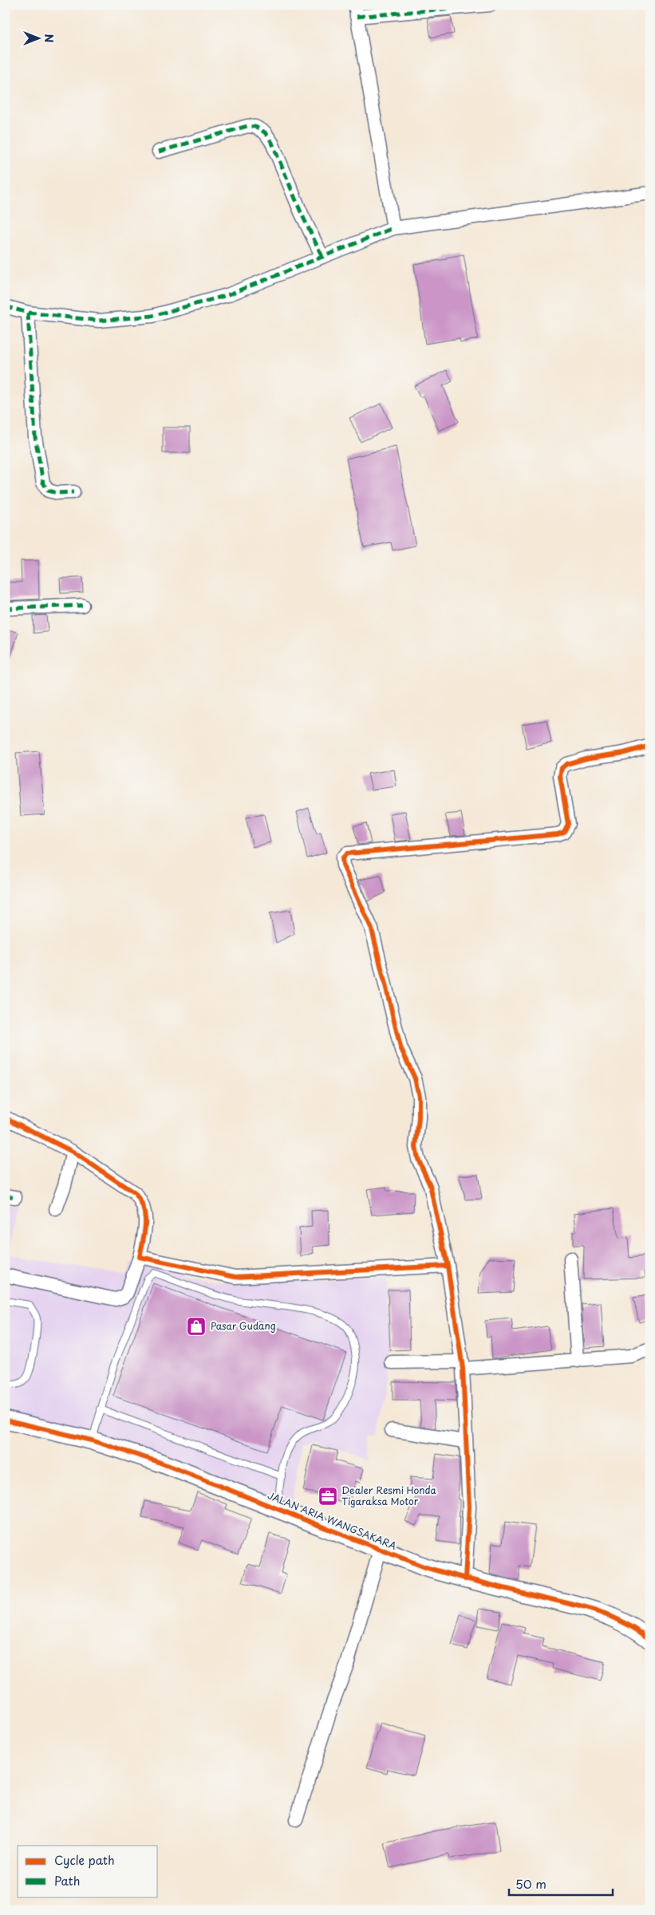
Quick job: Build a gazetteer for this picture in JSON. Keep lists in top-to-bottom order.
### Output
{
  "streets": {
    "street": ["JALAN ARIA WANGSAKARA"]
  },
  "places": {
    "shop": ["Pasar Gudang"],
    "office": ["Dealer Resmi Honda Tigaraksa Motor"]
  },
  "legend": ["Cycle path", "Path"],
  "scale_bar": "50 m",
  "north": "right"
}
